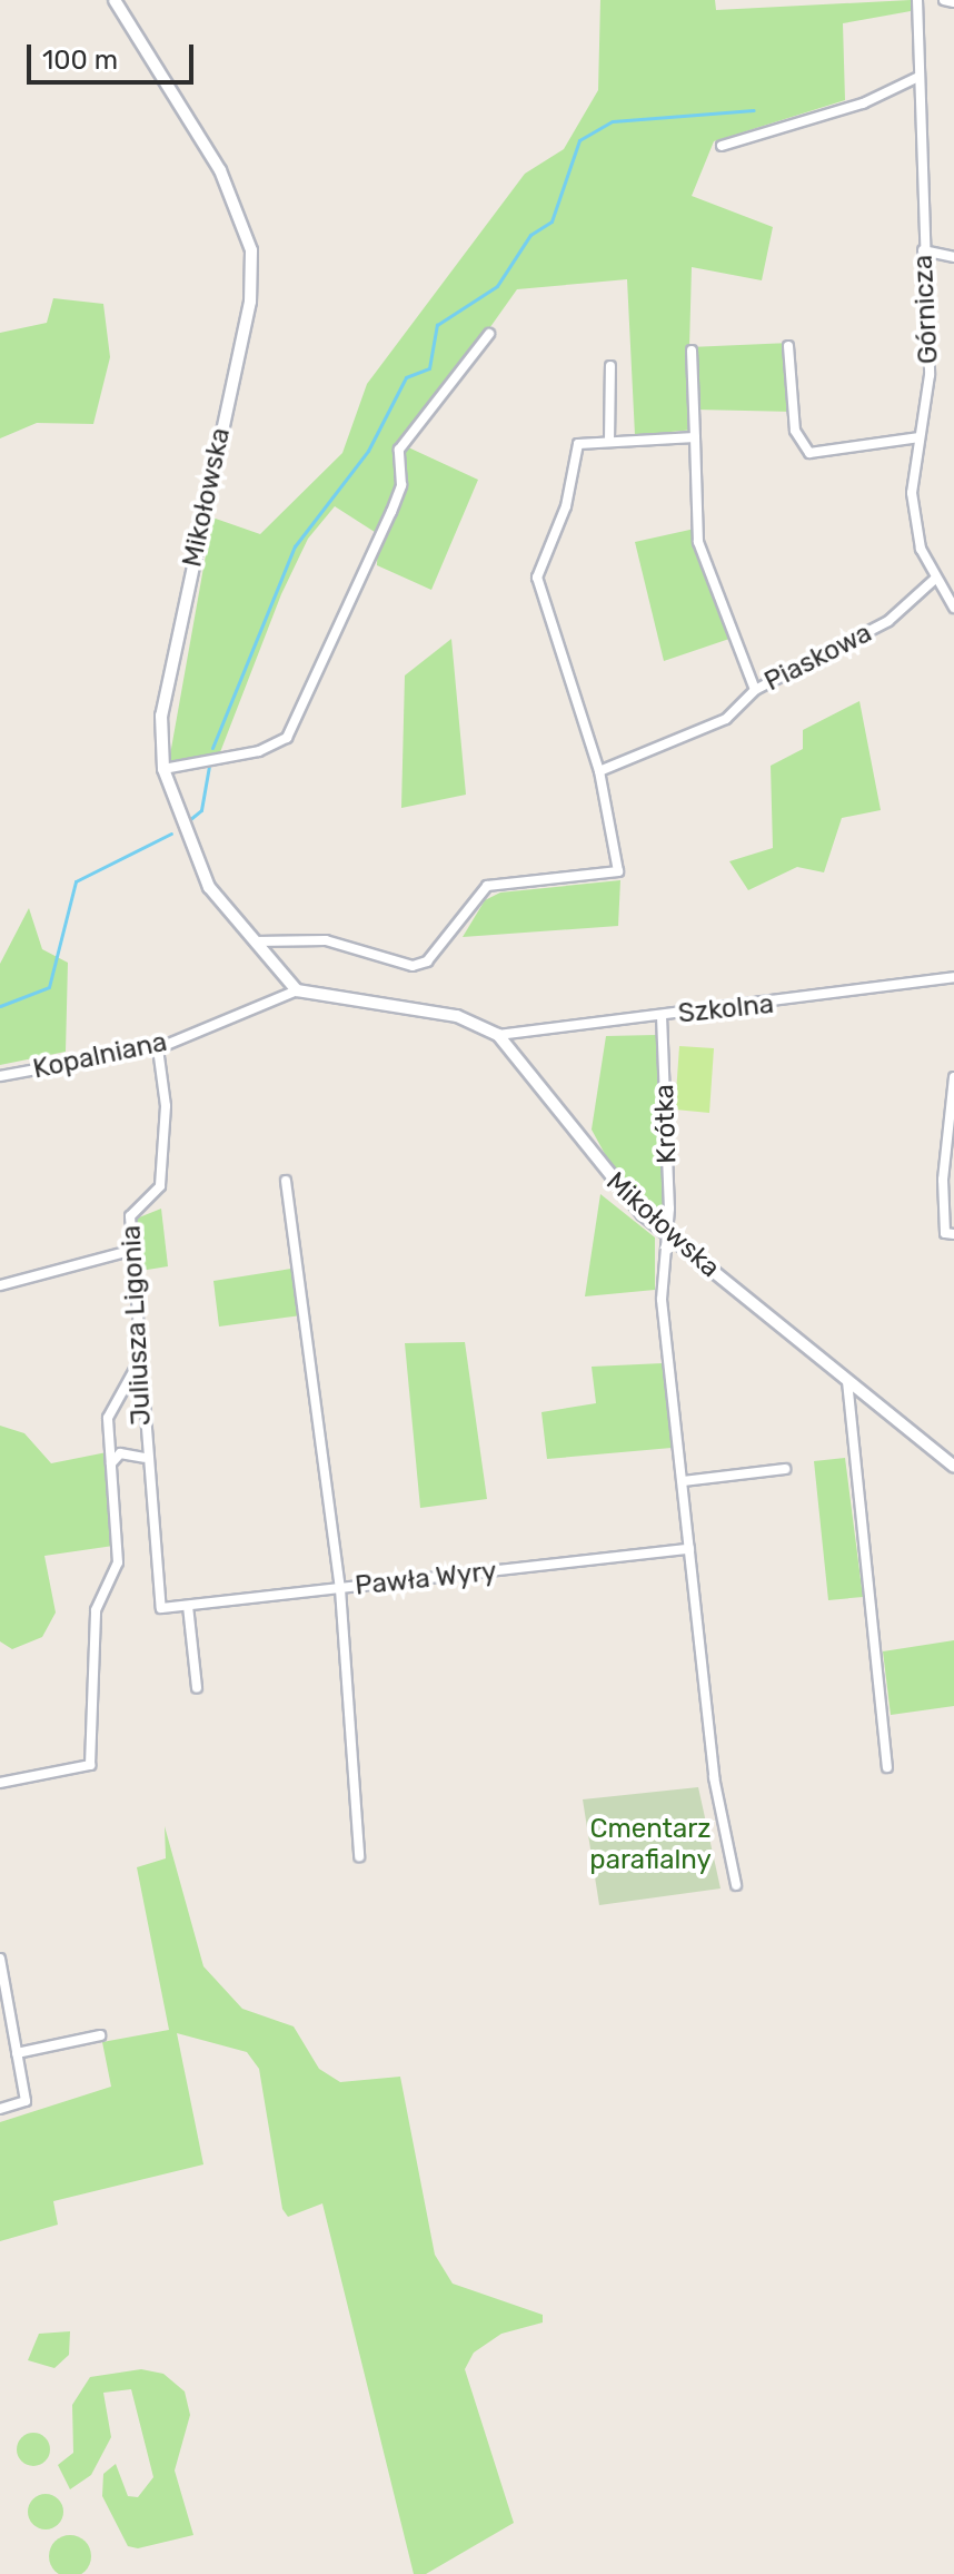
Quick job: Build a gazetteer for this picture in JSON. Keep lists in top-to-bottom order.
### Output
{
  "streets": {
    "street": [
      "Górnicza",
      "Mikołowska",
      "Piaskowa",
      "Szkolna",
      "Kopalniana",
      "Krótka",
      "Juliusza Ligonia",
      "Pawła Wyry"
    ]
  },
  "crossings": [
    ["Górnicza", "Piaskowa"],
    ["Mikołowska", "Szkolna"],
    ["Mikołowska", "Kopalniana"],
    ["Mikołowska", "Krótka"],
    ["Szkolna", "Krótka"],
    ["Kopalniana", "Juliusza Ligonia"],
    ["Krótka", "Pawła Wyry"],
    ["Juliusza Ligonia", "Pawła Wyry"]
  ],
  "parks": ["Cmentarz parafialny"],
  "scale_bar": "100 m"
}
